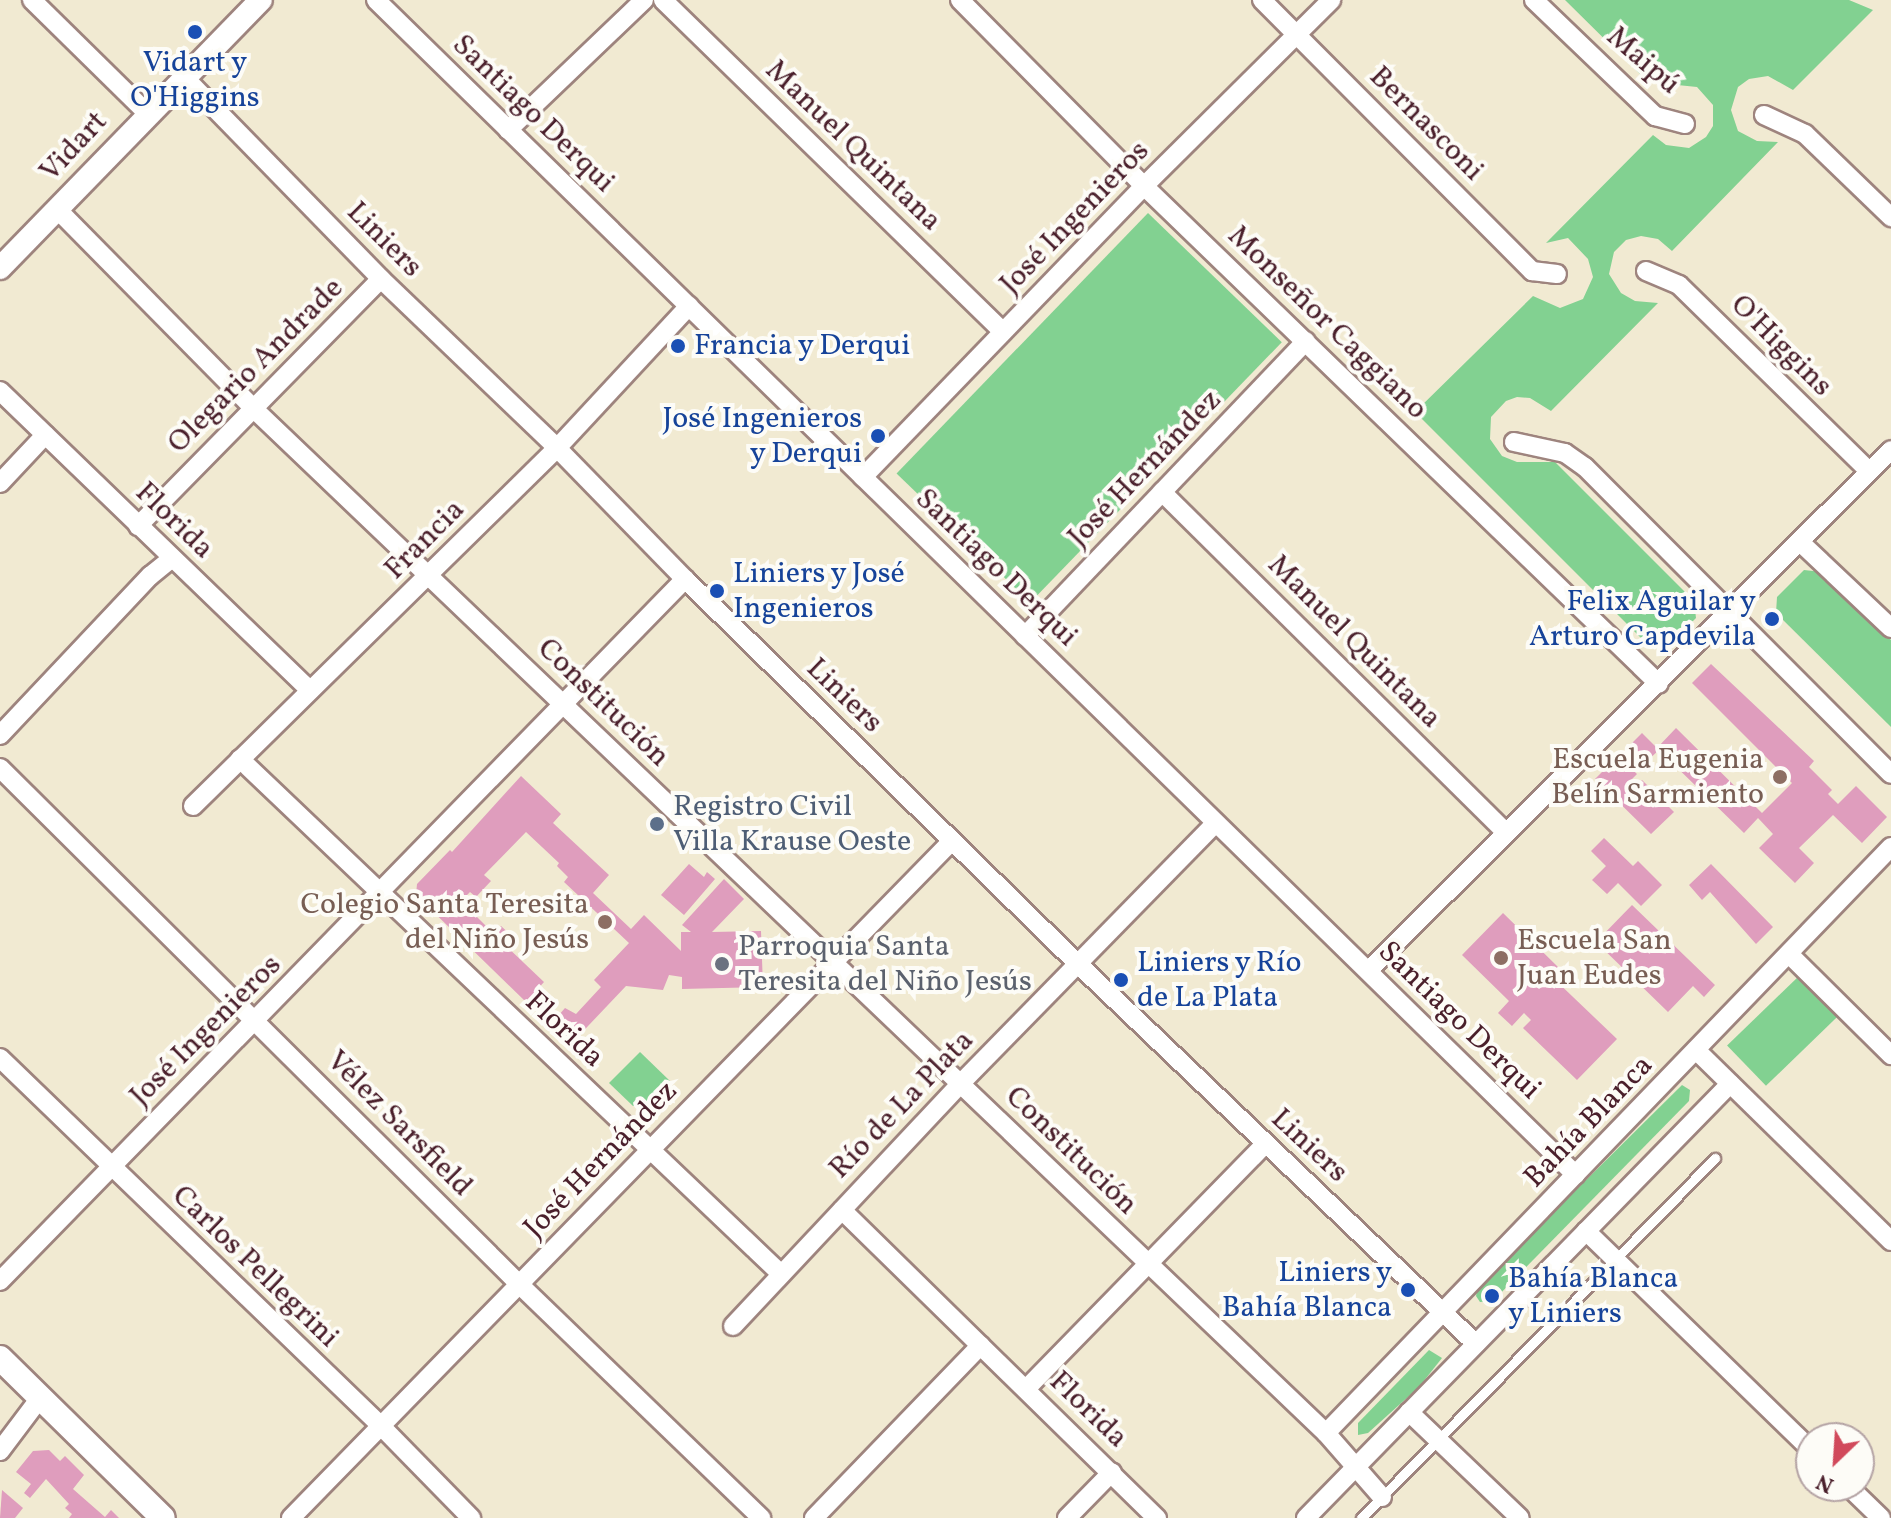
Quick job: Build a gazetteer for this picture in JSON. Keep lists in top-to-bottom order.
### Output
{
  "streets": {
    "street": [
      "Maipú",
      "Santiago Derqui",
      "Bernasconi",
      "Manuel Quintana",
      "Vidart",
      "José Ingenieros",
      "Liniers",
      "Monseñor Caggiano",
      "O'Higgins",
      "Olegario Andrade",
      "José Hernández",
      "Florida",
      "Francia",
      "Constitución",
      "Río de La Plata",
      "Bahía Blanca",
      "Vélez Sarsfield",
      "Carlos Pellegrini"
    ]
  },
  "crossings": [
    ["Santiago Derqui", "José Ingenieros"],
    ["Santiago Derqui", "José Hernández"],
    ["Santiago Derqui", "Francia"],
    ["Santiago Derqui", "Río de La Plata"],
    ["Santiago Derqui", "Bahía Blanca"],
    ["Bernasconi", "José Ingenieros"],
    ["Manuel Quintana", "José Ingenieros"],
    ["Manuel Quintana", "José Hernández"],
    ["Vidart", "Liniers"],
    ["Vidart", "Constitución"],
    ["José Ingenieros", "Liniers"],
    ["José Ingenieros", "Monseñor Caggiano"],
    ["José Ingenieros", "Florida"],
    ["José Ingenieros", "Constitución"],
    ["José Ingenieros", "Vélez Sarsfield"],
    ["José Ingenieros", "Carlos Pellegrini"],
    ["Liniers", "Olegario Andrade"],
    ["Liniers", "José Hernández"],
    ["Liniers", "Francia"],
    ["Liniers", "Río de La Plata"],
    ["Liniers", "Bahía Blanca"],
    ["Monseñor Caggiano", "José Hernández"],
    ["Olegario Andrade", "Florida"],
    ["Olegario Andrade", "Constitución"],
    ["José Hernández", "Florida"],
    ["José Hernández", "Constitución"],
    ["José Hernández", "Vélez Sarsfield"],
    ["José Hernández", "Carlos Pellegrini"],
    ["Florida", "Francia"],
    ["Florida", "Río de La Plata"],
    ["Francia", "Constitución"],
    ["Constitución", "Río de La Plata"],
    ["Constitución", "Bahía Blanca"]
  ],
  "places": [
    "Vidart y O'Higgins",
    "Francia y Derqui",
    "José Ingenieros y Derqui",
    "Liniers y José Ingenieros",
    "Felix Aguilar y Arturo Capdevila",
    "Escuela Eugenia Belín Sarmiento",
    "Registro Civil Villa Krause Oeste",
    "Colegio Santa Teresita del Niño Jesús",
    "Escuela San Juan Eudes",
    "Parroquia Santa Teresita del Niño Jesús",
    "Liniers y Río de La Plata",
    "Liniers y Bahía Blanca",
    "Bahía Blanca y Liniers"
  ],
  "north": "bottom left"
}
